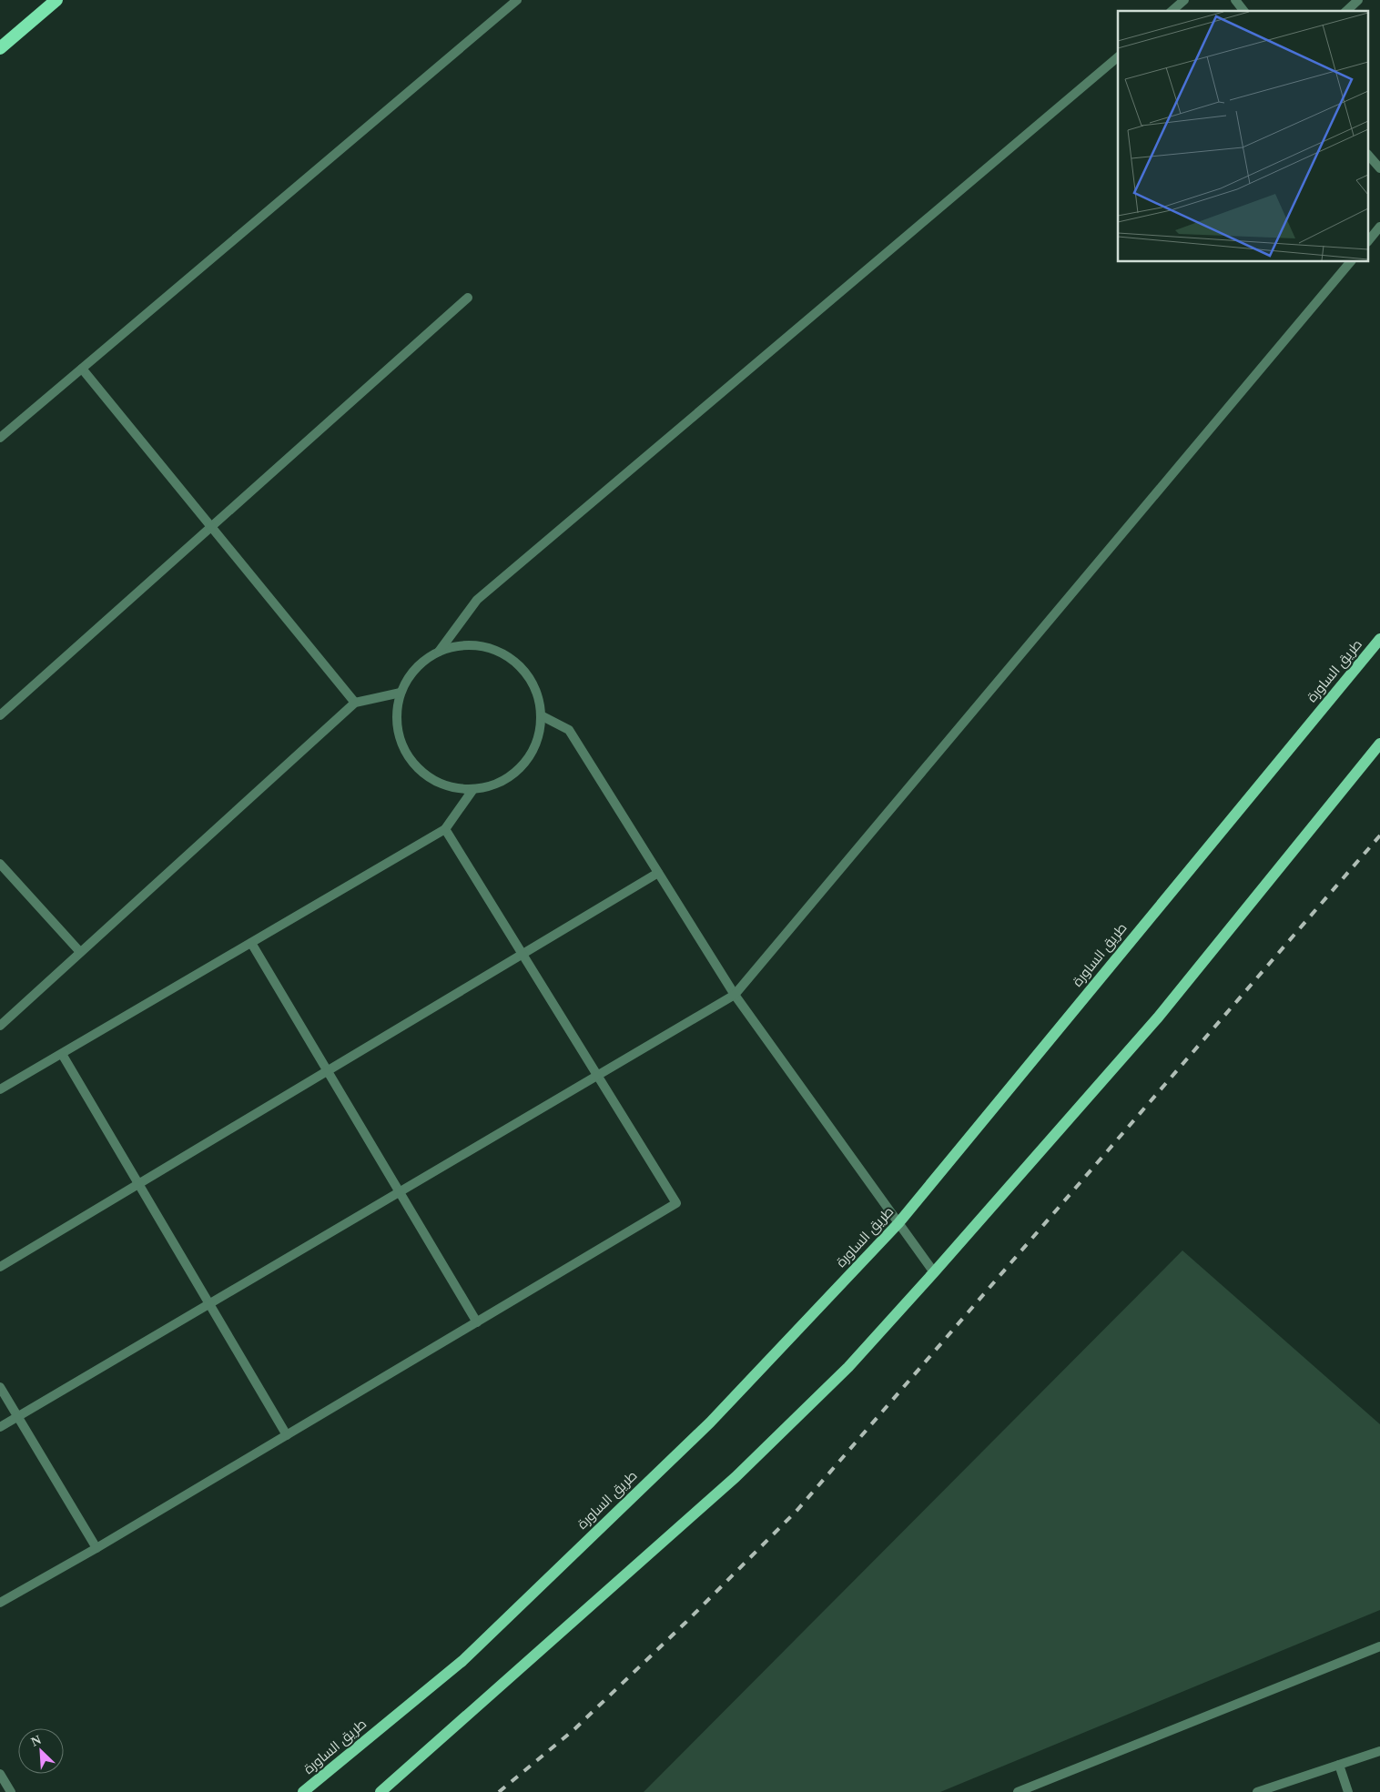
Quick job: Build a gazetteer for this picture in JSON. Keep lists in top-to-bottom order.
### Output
{
  "streets": {
    "main road": ["طريق الساورة"]
  },
  "north": "top left"
}
